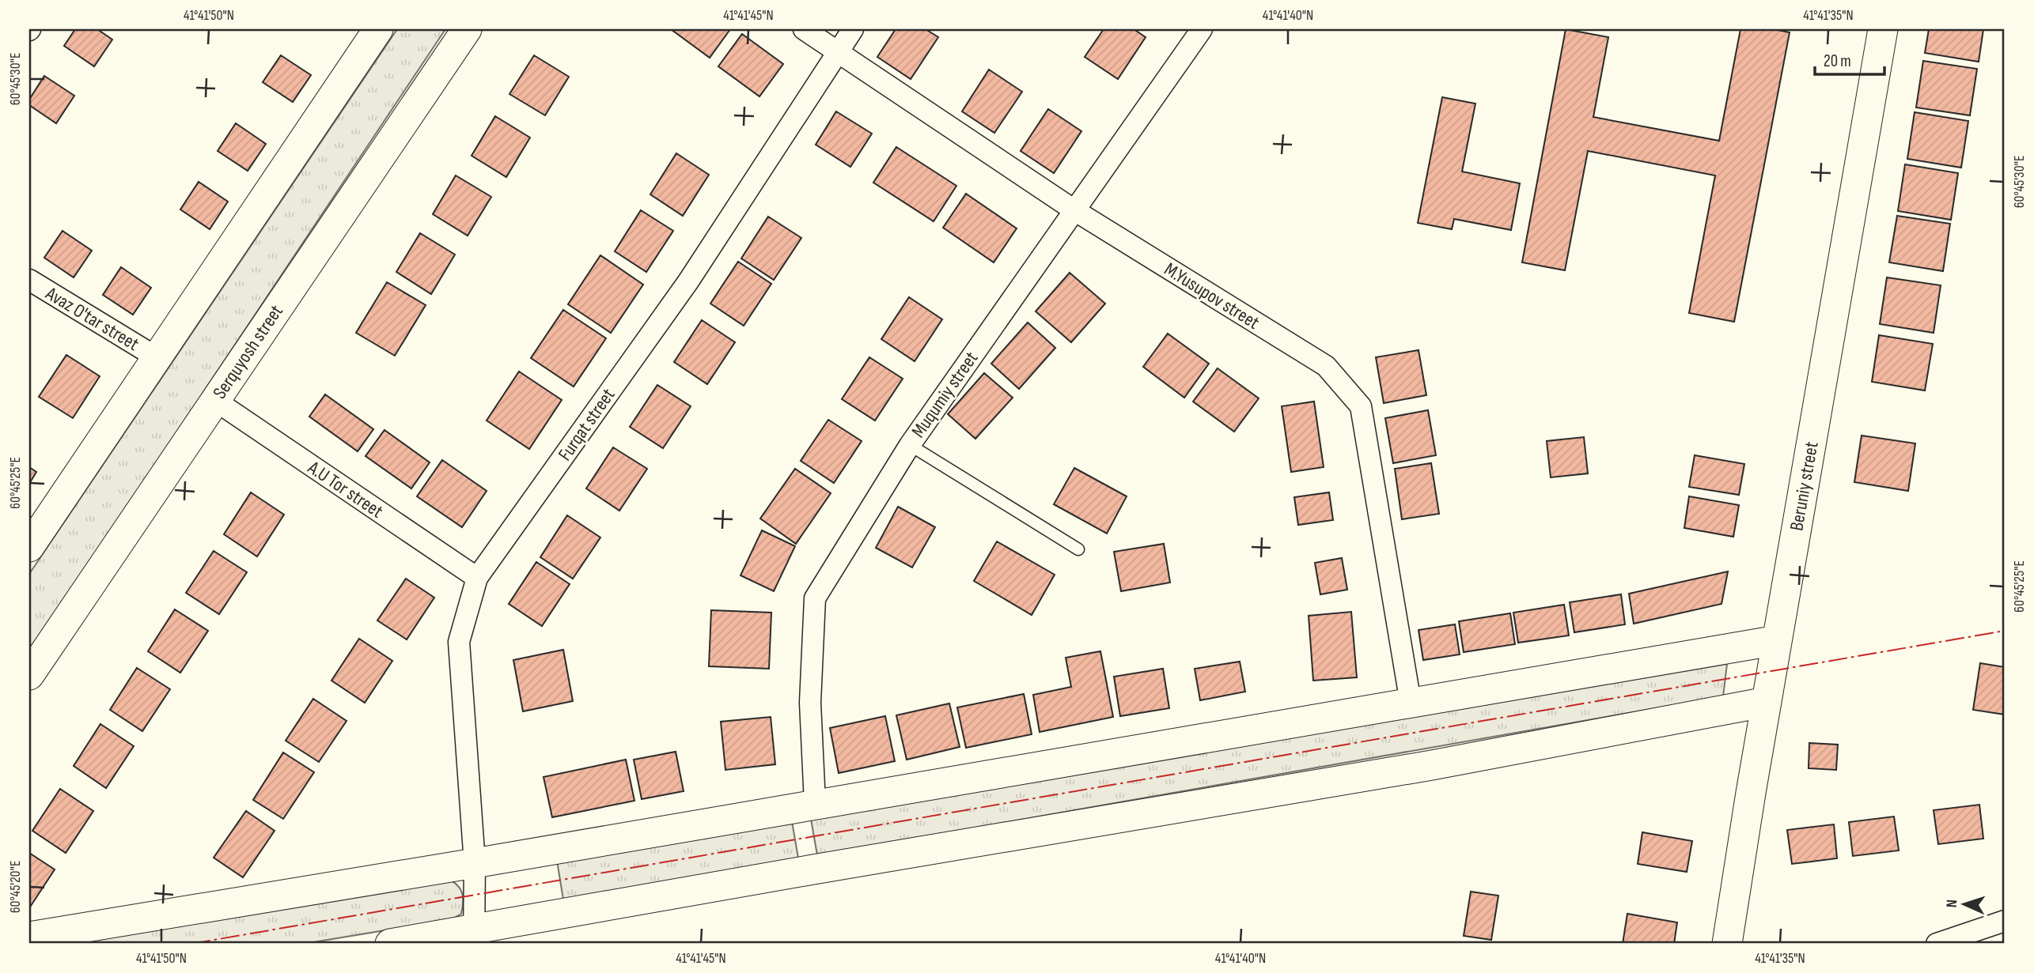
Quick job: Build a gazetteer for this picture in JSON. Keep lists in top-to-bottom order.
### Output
{
  "streets": {
    "street": [
      "M.Yusupov street",
      "Avaz O'tar street",
      "Serquyosh street",
      "Muqumiy street",
      "Furqat street",
      "Beruniy street",
      "A.U Tor street"
    ]
  },
  "crossings": [
    ["M.Yusupov street", "Muqumiy street"],
    ["M.Yusupov street", "Furqat street"],
    ["Serquyosh street", "A.U Tor street"],
    ["Furqat street", "A.U Tor street"]
  ],
  "scale_bar": "20 m",
  "north": "left",
  "coordinates": [
    "41°41'50\"N",
    "41°41'45\"N",
    "41°41'40\"N",
    "41°41'35\"N",
    "60°45'30\"E",
    "60°45'25\"E",
    "60°45'20\"E"
  ]
}
